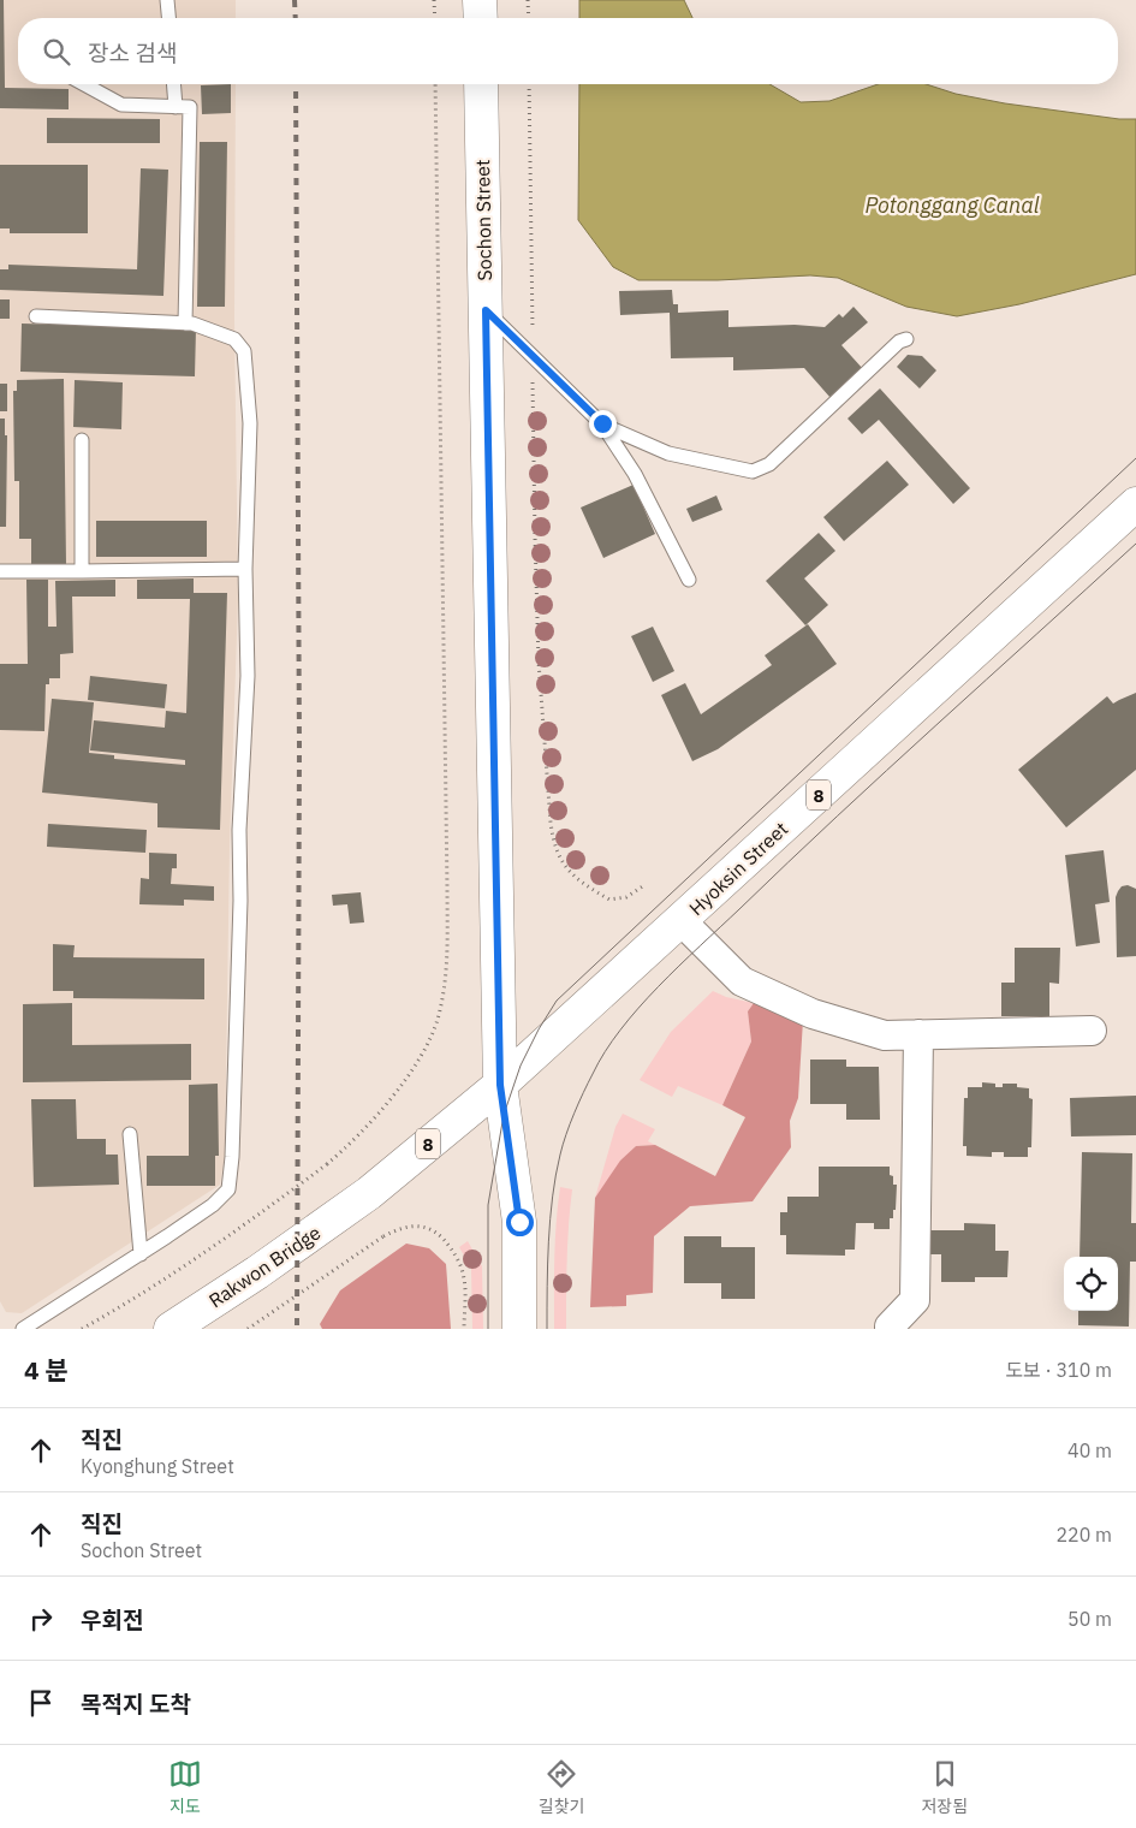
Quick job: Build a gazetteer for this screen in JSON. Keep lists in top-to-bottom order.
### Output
{
  "streets": {
    "main road": [
      "Sochon Street",
      "8",
      "Hyoksin Street",
      "Rakwon Bridge"
    ]
  },
  "crossings": [
    ["Sochon Street", "Hyoksin Street"],
    ["Sochon Street", "Rakwon Bridge"],
    ["Hyoksin Street", "Rakwon Bridge"]
  ],
  "water": ["Potonggang Canal"],
  "page": {
    "search": "장소 검색",
    "heading": ["4 분", "도보 · 310 m"],
    "list": [
      ["직진", "Kyonghung Street", "40 m"],
      ["직진", "Sochon Street", "220 m"],
      ["우회전", "50 m"],
      "목적지 도착"
    ],
    "nav": ["지도", "길찾기", "저장됨"]
  }
}
